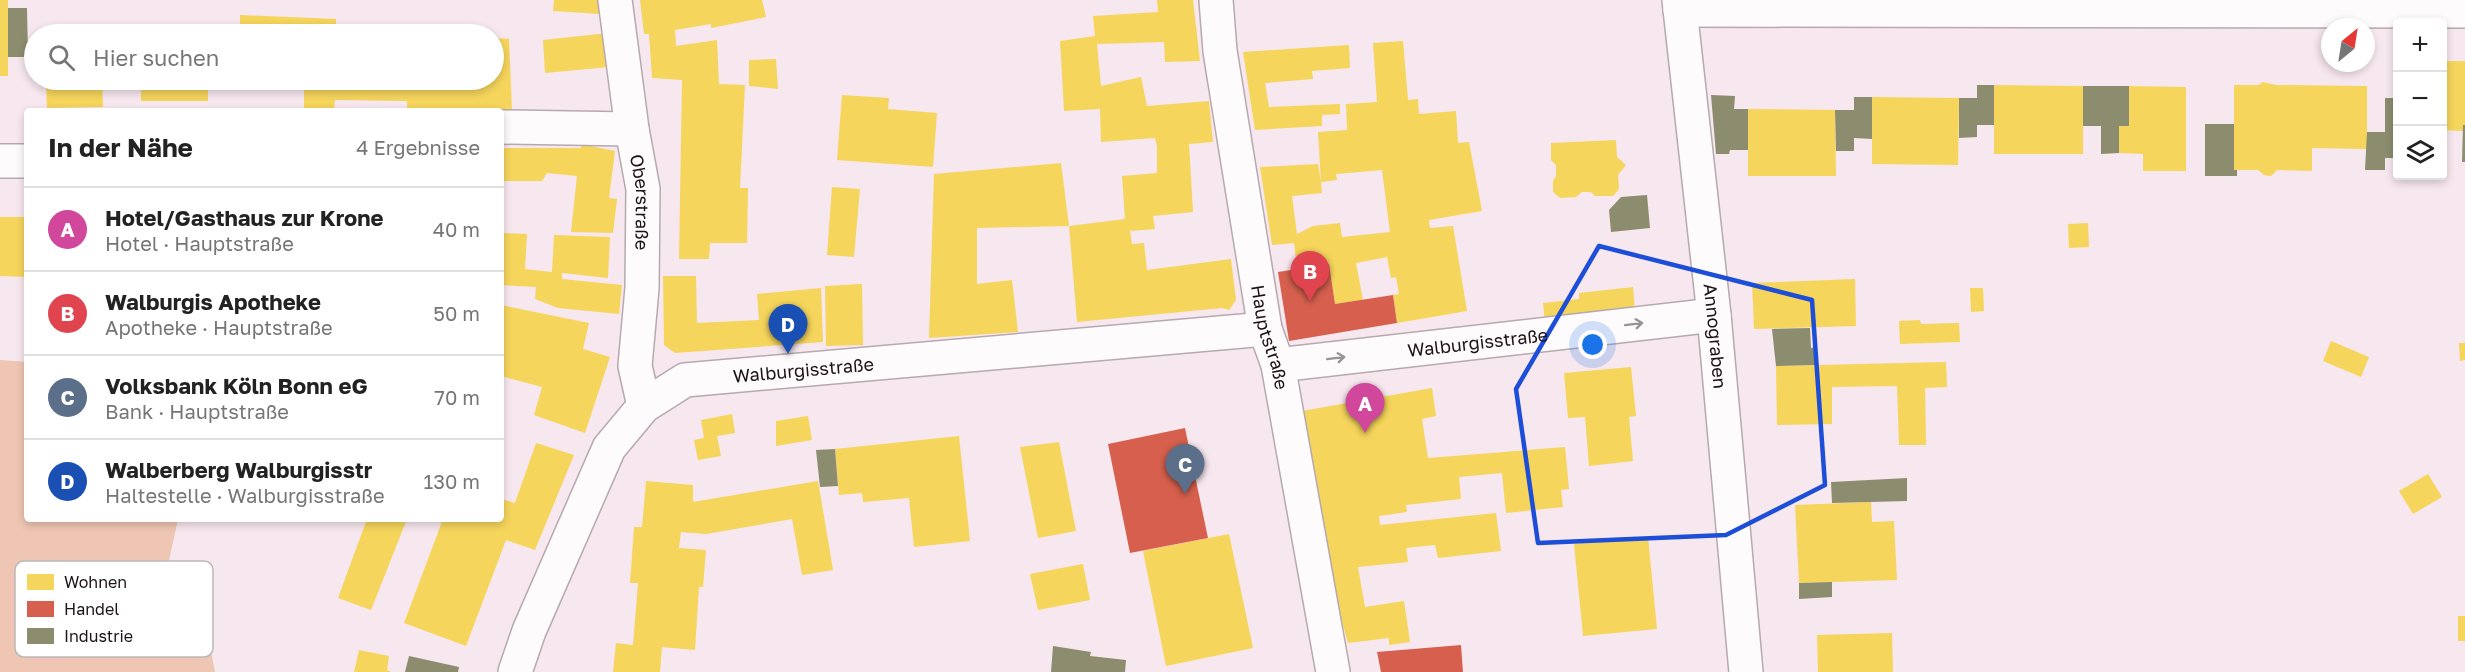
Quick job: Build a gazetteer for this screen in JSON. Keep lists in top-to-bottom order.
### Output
{
  "streets": {
    "street": [
      "Oberstraße",
      "Annograben",
      "Hauptstraße",
      "Walburgisstraße"
    ]
  },
  "crossings": [
    ["Oberstraße", "Walburgisstraße"],
    ["Annograben", "Walburgisstraße"],
    ["Hauptstraße", "Walburgisstraße"]
  ],
  "legend": ["Wohnen", "Handel", "Industrie"],
  "north": "top right",
  "page": {
    "map_buttons": ["+", "−"],
    "search": "Hier suchen",
    "heading": ["In der Nähe", "4 Ergebnisse"],
    "list": [
      {
        "mark": "A",
        "name": "Hotel/Gasthaus zur Krone",
        "note": "Hotel · Hauptstraße",
        "value": "40 m"
      },
      {
        "mark": "B",
        "name": "Walburgis Apotheke",
        "note": "Apotheke · Hauptstraße",
        "value": "50 m"
      },
      {
        "mark": "C",
        "name": "Volksbank Köln Bonn eG",
        "note": "Bank · Hauptstraße",
        "value": "70 m"
      },
      {
        "mark": "D",
        "name": "Walberberg Walburgisstr",
        "note": "Haltestelle · Walburgisstraße",
        "value": "130 m"
      }
    ],
    "pins": [
      "B",
      "D",
      "A",
      "C"
    ]
  }
}
